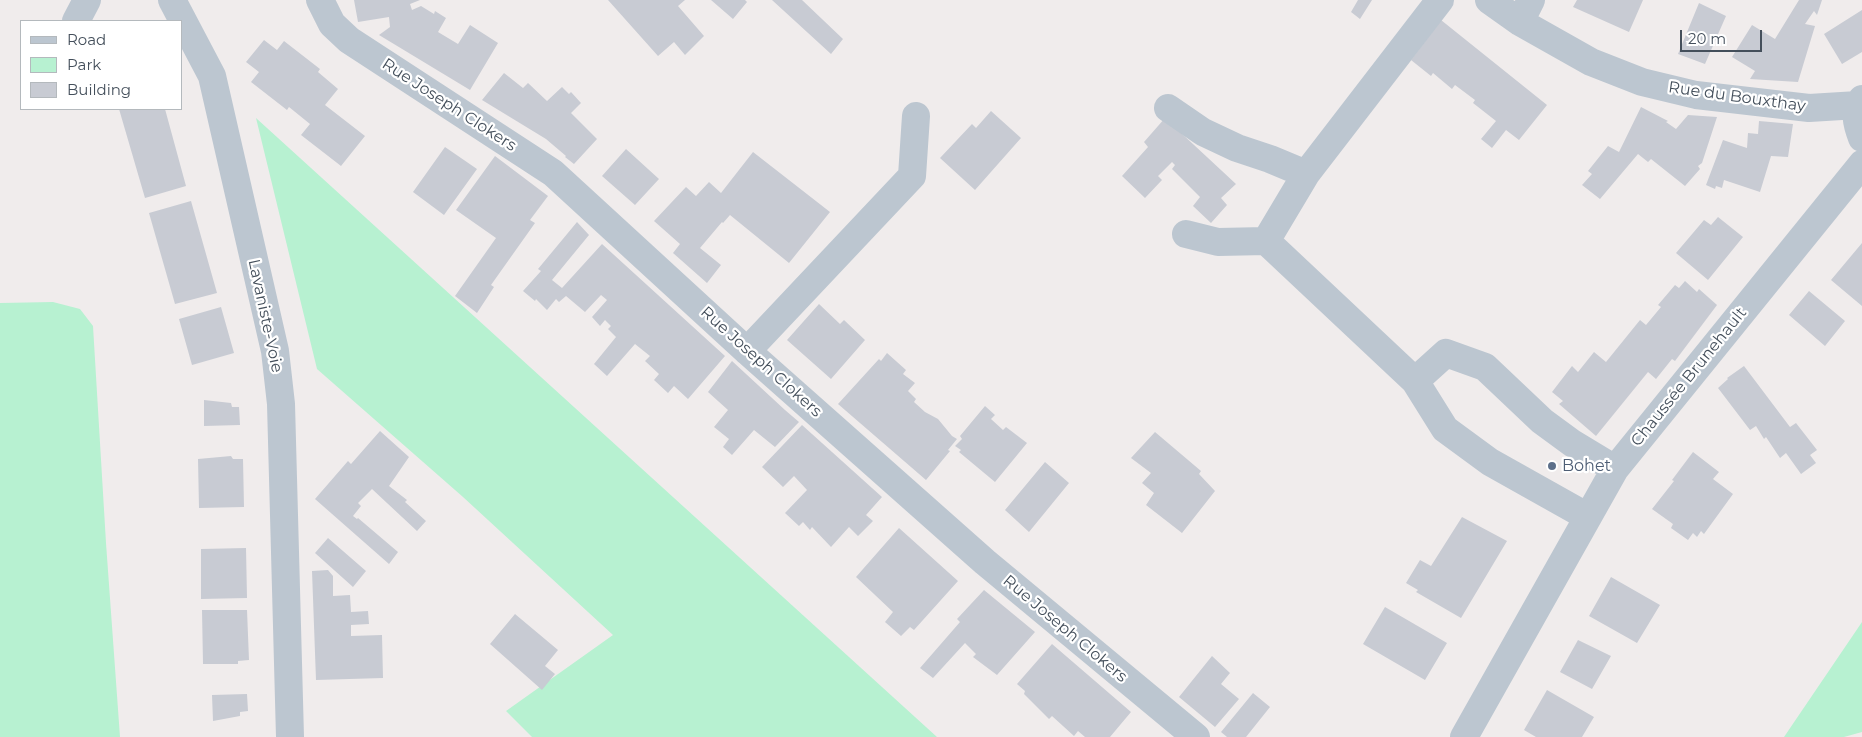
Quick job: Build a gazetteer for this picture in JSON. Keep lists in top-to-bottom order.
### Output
{
  "streets": {
    "street": [
      "Rue du Bouxthay",
      "Rue Joseph Clokers",
      "Lavaniste-Voie",
      "Chaussée Brunehault"
    ]
  },
  "places": ["Bohet"],
  "legend": ["Road", "Park", "Building"],
  "scale_bar": "20 m"
}
